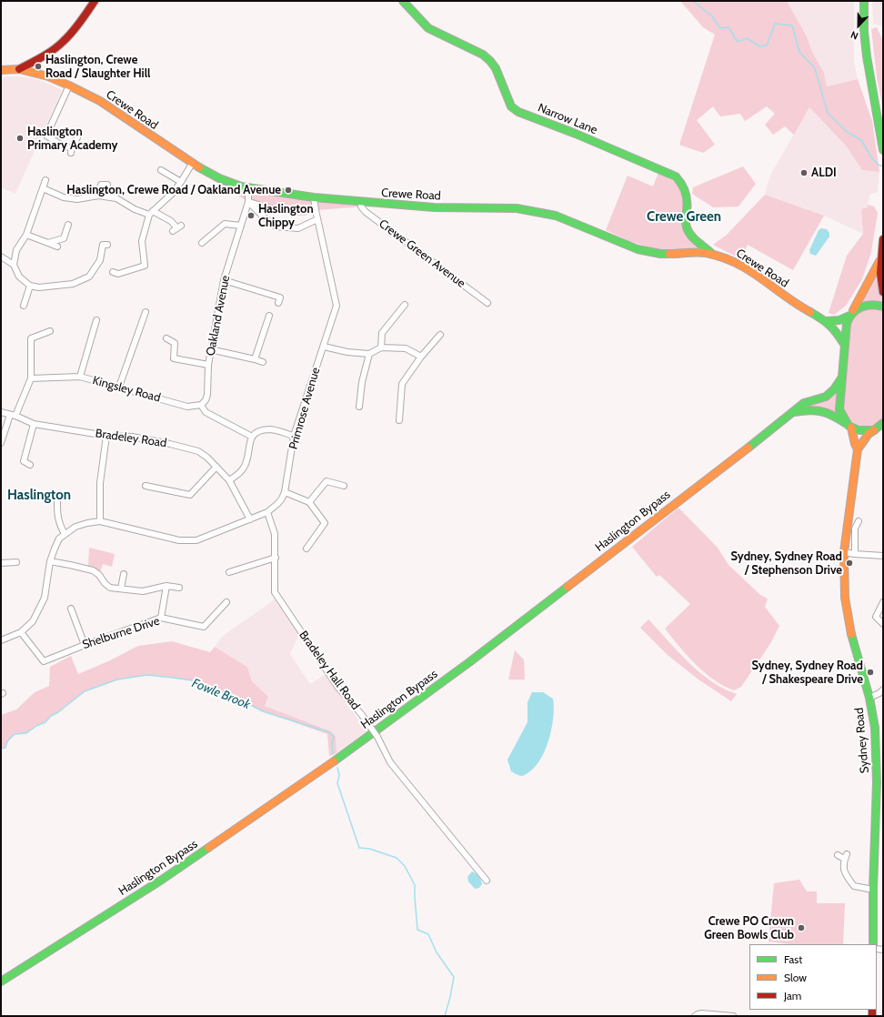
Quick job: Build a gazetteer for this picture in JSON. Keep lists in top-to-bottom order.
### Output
{
  "streets": {
    "main road": [
      "Crewe Road",
      "Narrow Lane",
      "Haslington Bypass",
      "Sydney Road"
    ],
    "street": [
      "Crewe Green Avenue",
      "Oakland Avenue",
      "Kingsley Road",
      "Primrose Avenue",
      "Bradeley Road",
      "Shelburne Drive",
      "Bradeley Hall Road"
    ]
  },
  "crossings": [
    ["Crewe Road", "Narrow Lane"],
    ["Crewe Road", "Crewe Green Avenue"],
    ["Crewe Road", "Oakland Avenue"],
    ["Crewe Road", "Primrose Avenue"],
    ["Crewe Road", "Sydney Road"],
    ["Oakland Avenue", "Kingsley Road"],
    ["Primrose Avenue", "Bradeley Road"],
    ["Primrose Avenue", "Shelburne Drive"],
    ["Primrose Avenue", "Bradeley Hall Road"],
    ["Haslington Bypass", "Sydney Road"]
  ],
  "districts": ["Crewe Green", "Haslington"],
  "water": ["Fowle Brook"],
  "places": [
    "Haslington, Crewe Road / Slaughter Hill",
    "Haslington Primary Academy",
    "ALDI",
    "Haslington, Crewe Road / Oakland Avenue",
    "Haslington Chippy",
    "Sydney, Sydney Road / Stephenson Drive",
    "Sydney, Sydney Road / Shakespeare Drive",
    "Crewe PO Crown Green Bowls Club"
  ],
  "legend": ["Fast", "Slow", "Jam"],
  "north": "bottom"
}
